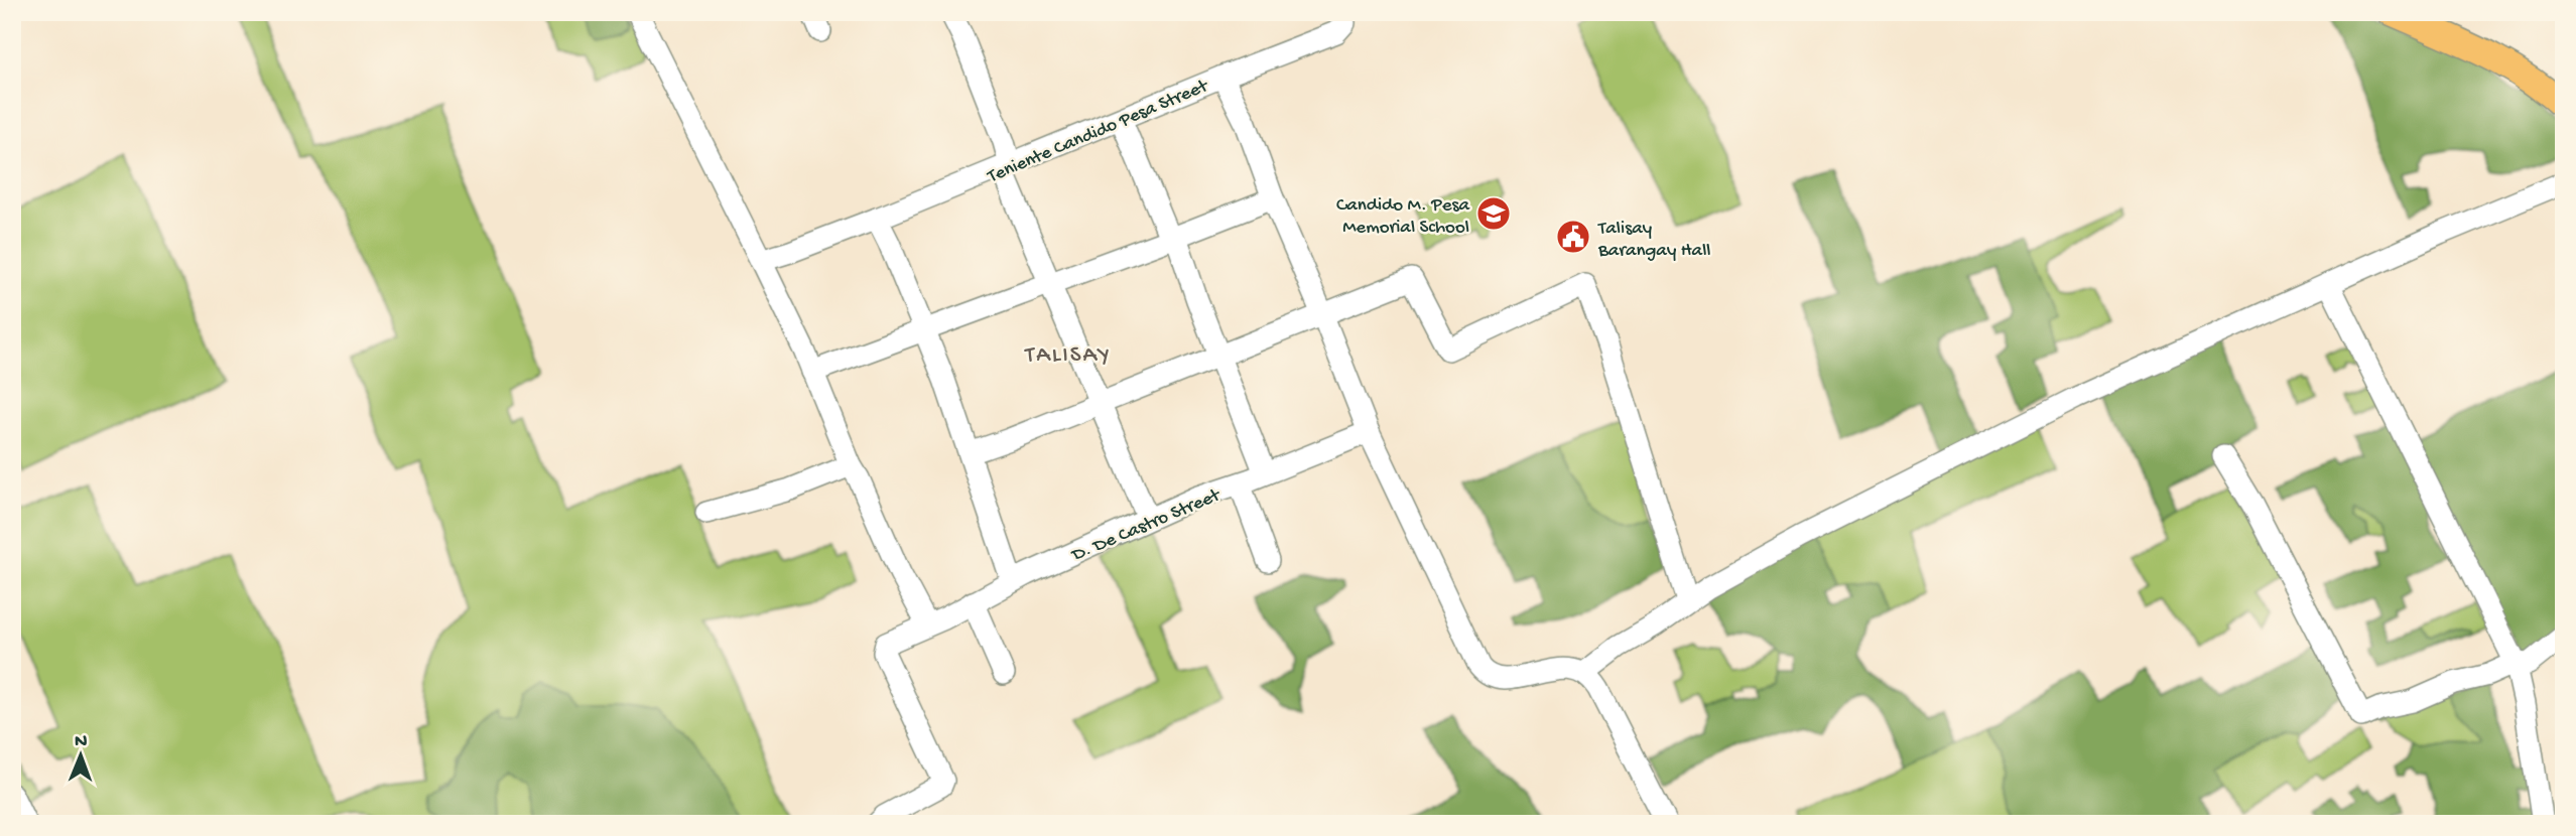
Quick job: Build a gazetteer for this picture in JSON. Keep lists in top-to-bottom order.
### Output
{
  "streets": {
    "street": ["Teniente Candido Pesa Street", "D. De Castro Street"]
  },
  "crossings": [
    ["Teniente Candido Pesa Street", "D. De Castro Street"]
  ],
  "districts": ["TALISAY"],
  "places": {
    "school or university": ["Candido M. Pesa Memorial School"],
    "public building": ["Talisay Barangay Hall"]
  },
  "north": "top"
}
